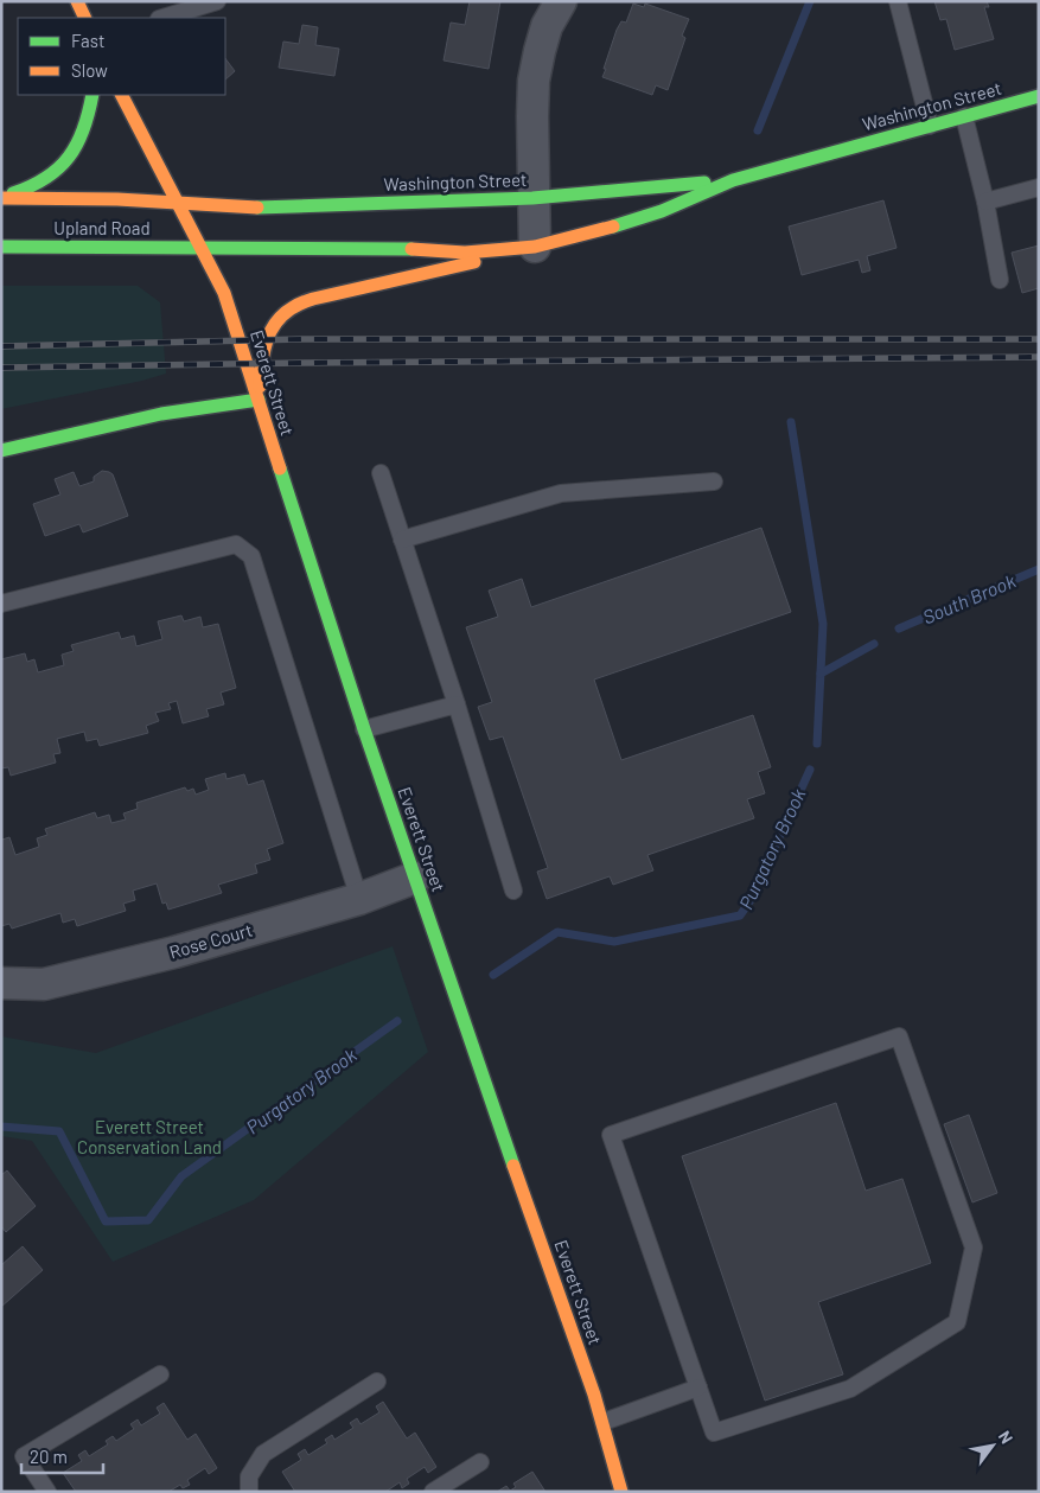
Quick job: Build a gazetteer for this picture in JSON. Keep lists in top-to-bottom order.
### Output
{
  "streets": {
    "main road": ["Washington Street", "Upland Road", "Everett Street"],
    "street": ["Rose Court"]
  },
  "crossings": [
    ["Washington Street", "Upland Road"],
    ["Washington Street", "Everett Street"],
    ["Upland Road", "Everett Street"],
    ["Everett Street", "Rose Court"]
  ],
  "water": ["South Brook", "Purgatory Brook"],
  "parks": ["Everett Street Conservation Land"],
  "legend": ["Fast", "Slow"],
  "scale_bar": "20 m",
  "north": "top right"
}
